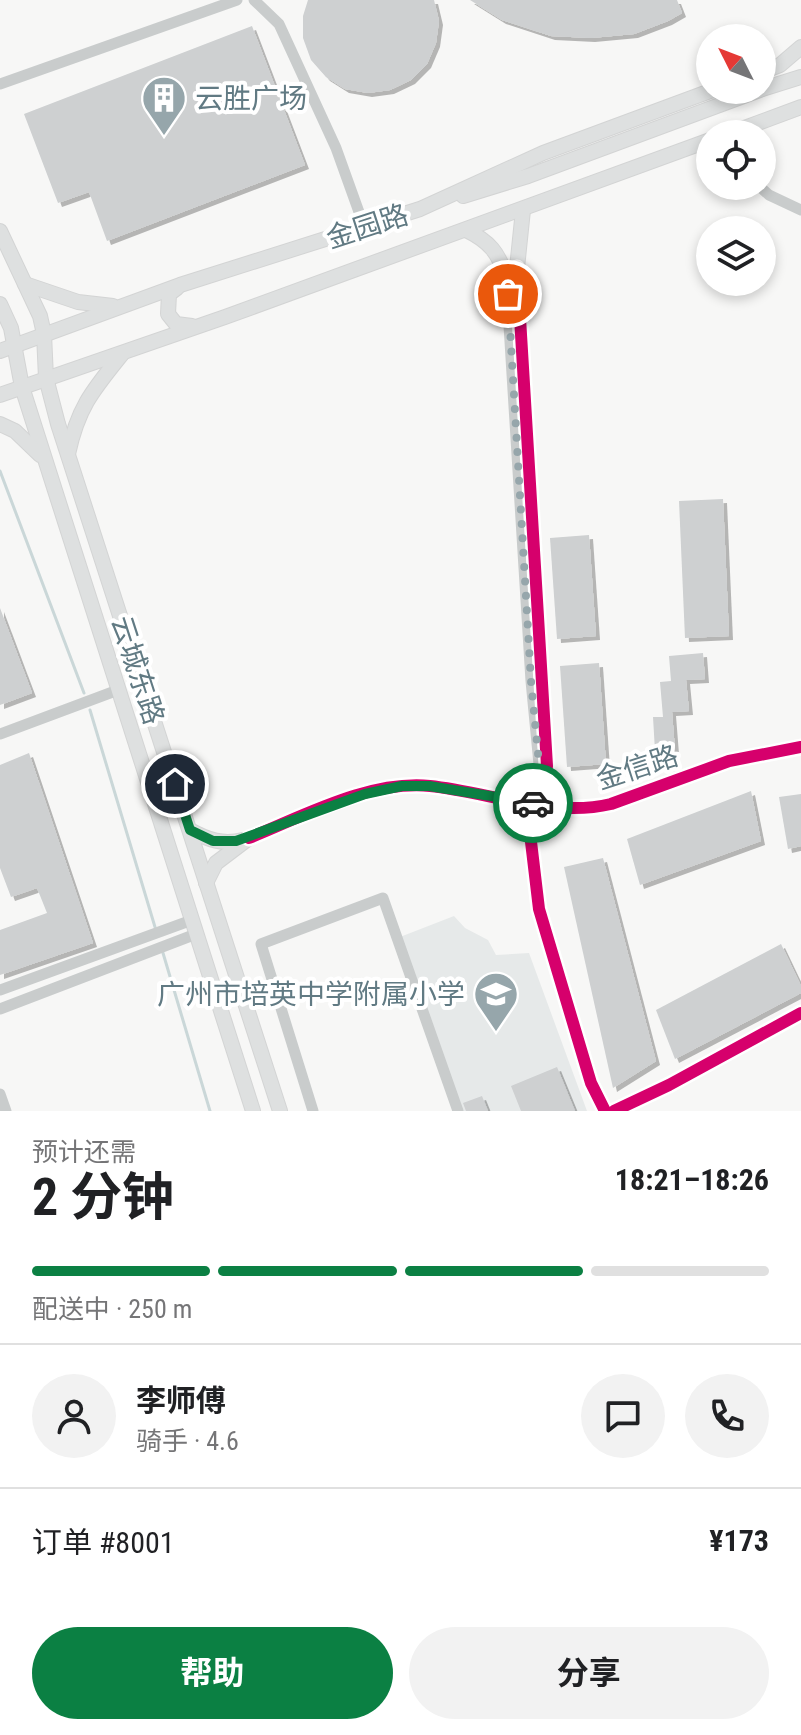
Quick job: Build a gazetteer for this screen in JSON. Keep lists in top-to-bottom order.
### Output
{
  "streets": {
    "main road": ["金园路", "云城东路"],
    "street": ["金信路"]
  },
  "crossings": [
    ["金园路", "云城东路"]
  ],
  "places": {
    "building": ["云胜广场"],
    "school or university": ["广州市培英中学附属小学"]
  },
  "north": "top left",
  "page": {
    "heading": ["2 分钟", "预计还需", "18:21–18:26"],
    "panel": [
      "李师傅",
      "骑手 · 4.6",
      "订单 #8001",
      "¥173"
    ],
    "bar": "配送中 · 250 m",
    "buttons": ["帮助", "分享"]
  }
}
